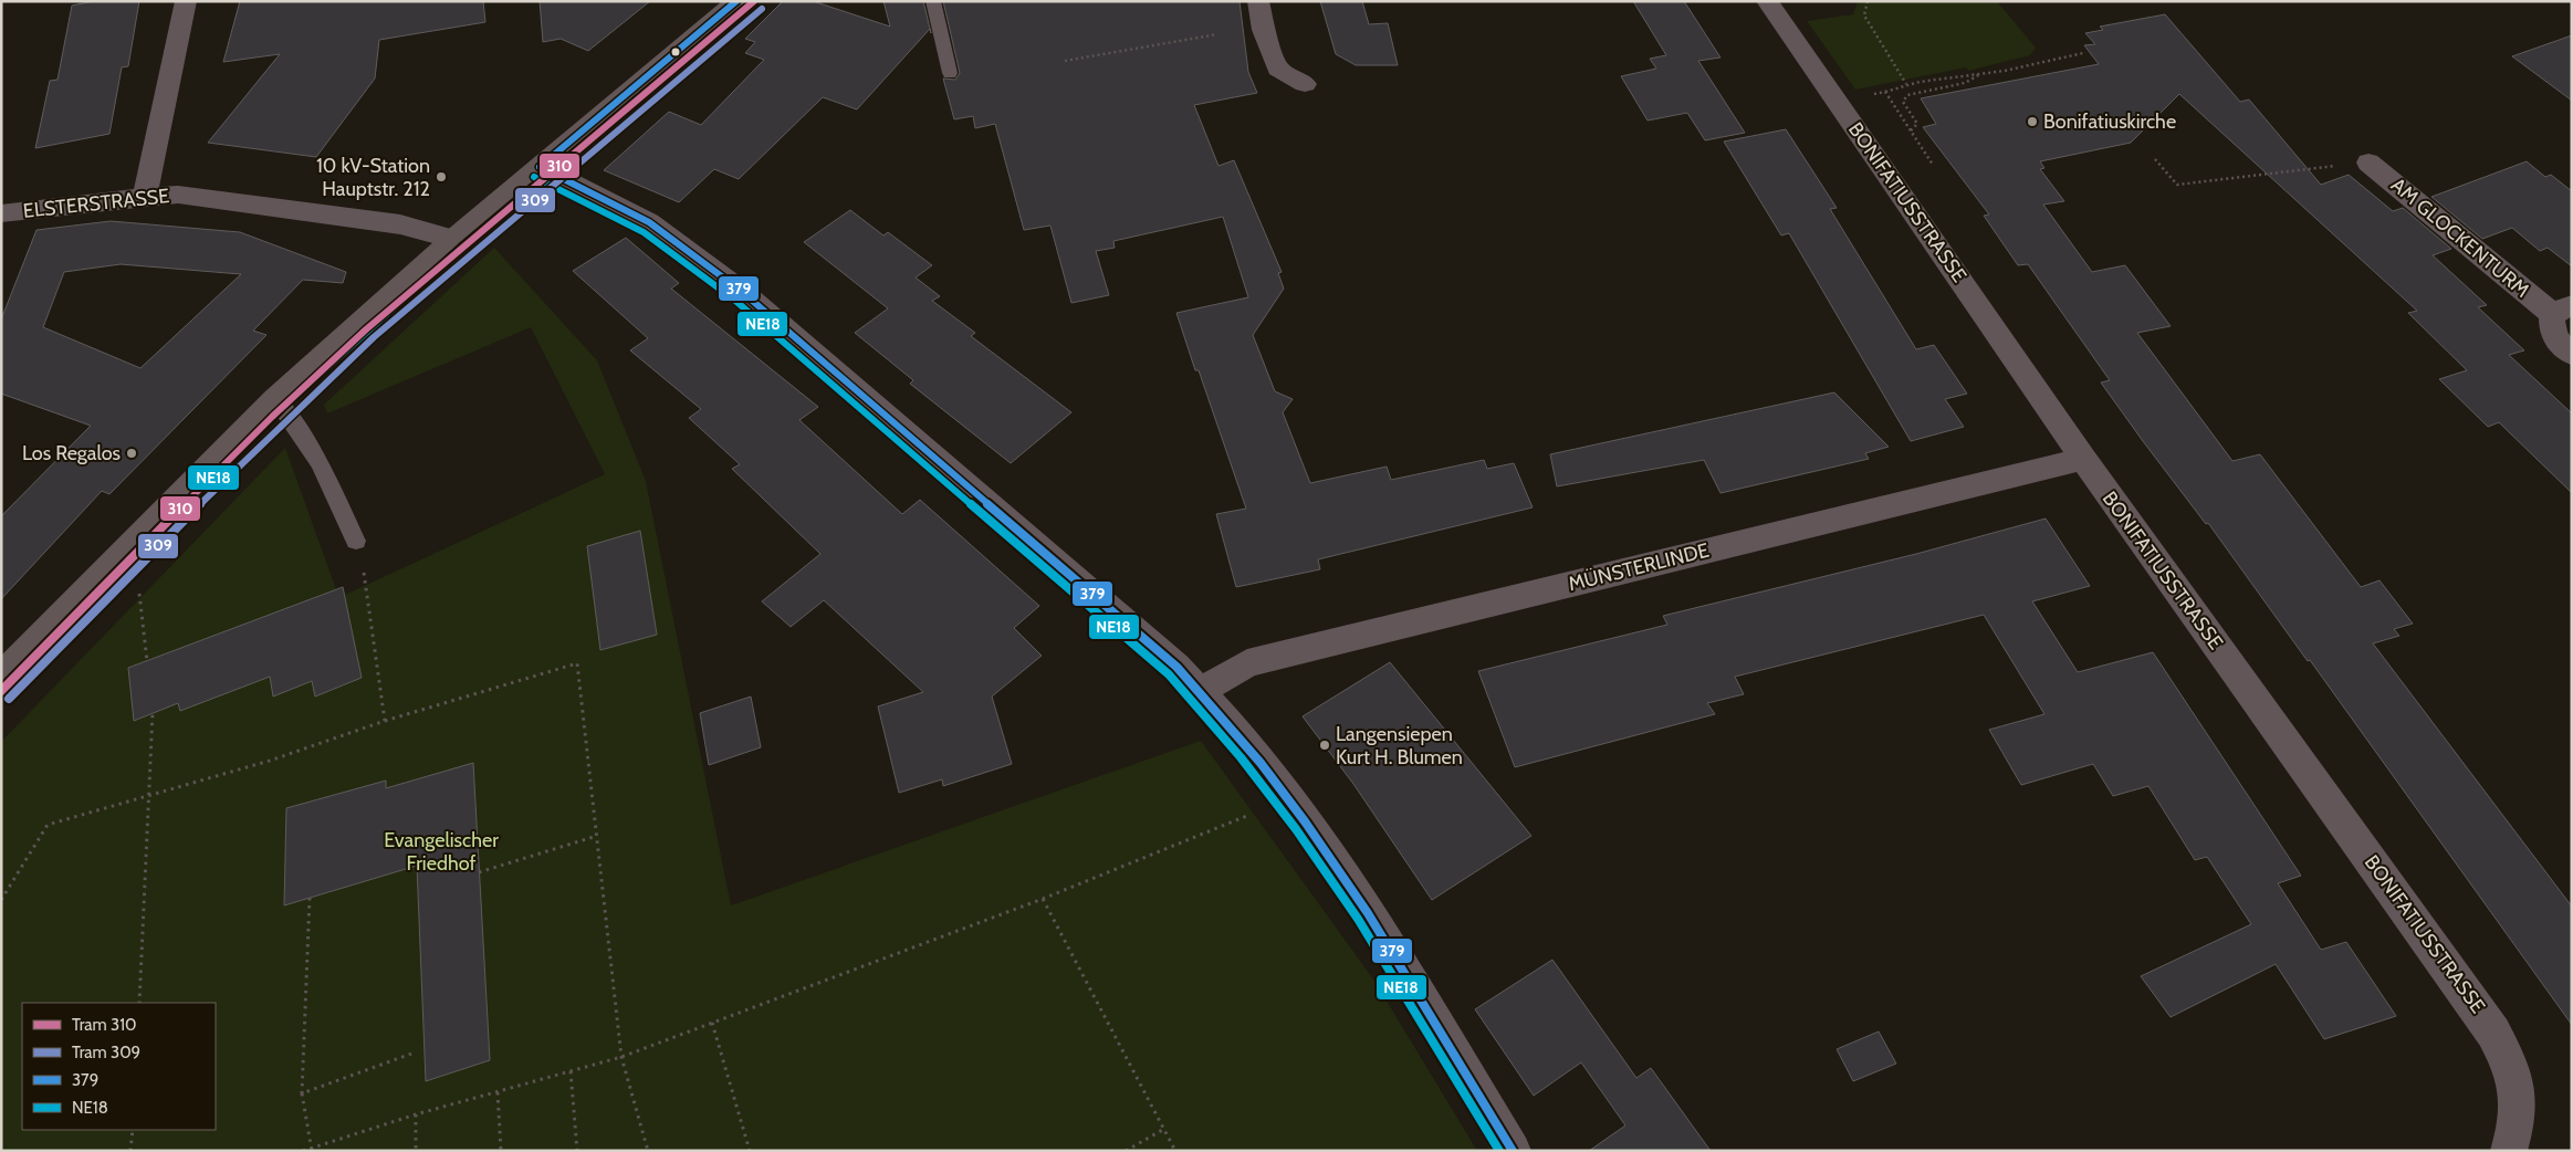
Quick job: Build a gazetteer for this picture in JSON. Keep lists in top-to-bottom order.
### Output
{
  "streets": {
    "street": [
      "BONIFATIUSSTRASSE",
      "ELSTERSTRASSE",
      "AM GLOCKENTURM",
      "MÜNSTERLINDE"
    ]
  },
  "crossings": [
    ["BONIFATIUSSTRASSE", "MÜNSTERLINDE"]
  ],
  "parks": ["Evangelischer Friedhof"],
  "places": [
    "Bonifatiuskirche",
    "10 kV-Station Hauptstr. 212",
    "Los Regalos",
    "Langensiepen Kurt H. Blumen"
  ],
  "lines": [
    "tram line 310",
    "transit line 379",
    "tram line 309",
    "transit line NE18"
  ],
  "legend": [
    "Tram 310",
    "Tram 309",
    "379",
    "NE18"
  ]
}
